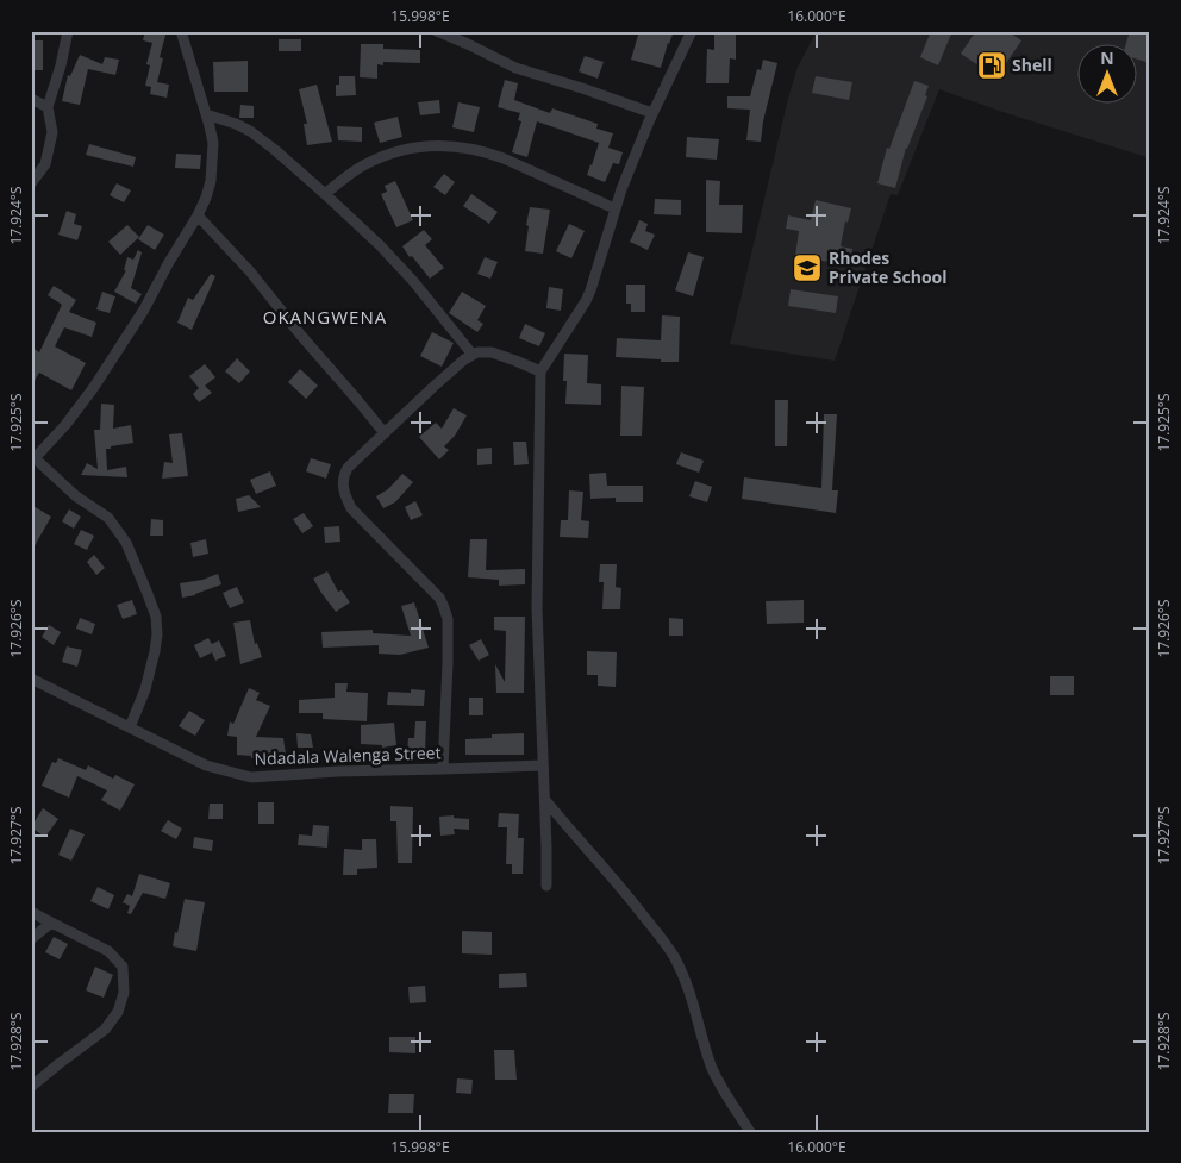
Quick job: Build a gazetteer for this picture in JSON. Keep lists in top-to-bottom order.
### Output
{
  "streets": {
    "street": ["Ndadala Walenga Street"]
  },
  "districts": ["OKANGWENA"],
  "places": {
    "fuel station": ["Shell"],
    "school or university": ["Rhodes Private School"]
  },
  "north": "top",
  "coordinates": [
    "15.998°E",
    "16.000°E",
    "17.924°S",
    "17.925°S",
    "17.926°S",
    "17.927°S",
    "17.928°S"
  ]
}
